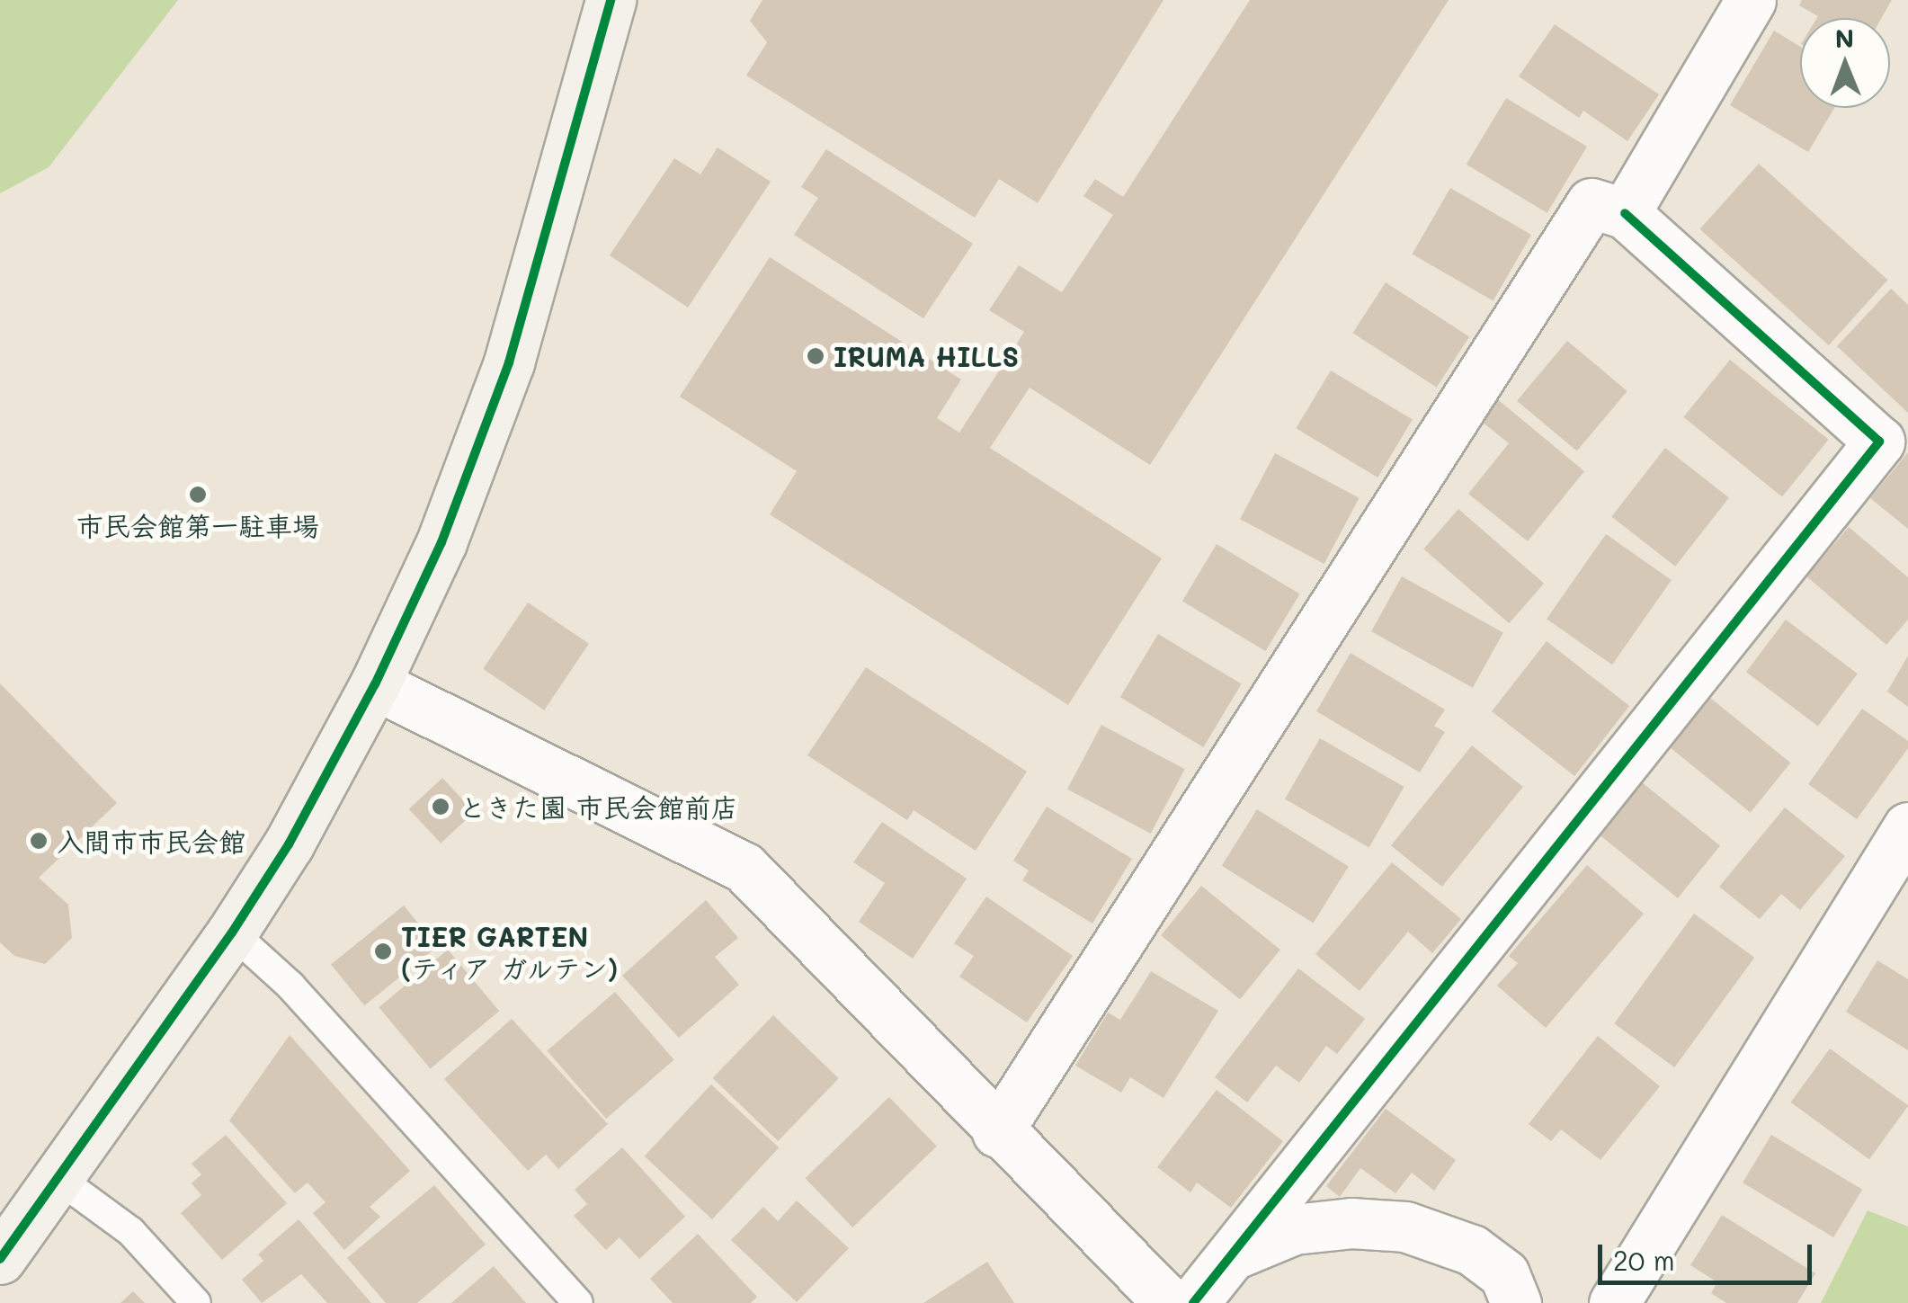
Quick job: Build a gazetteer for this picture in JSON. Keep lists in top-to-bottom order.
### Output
{
  "places": [
    "IRUMA HILLS",
    "市民会館第一駐車場",
    "ときた園 市民会館前店",
    "入間市市民会館",
    "TIER GARTEN (ティア ガルテン)"
  ],
  "scale_bar": "20 m",
  "north": "top"
}
